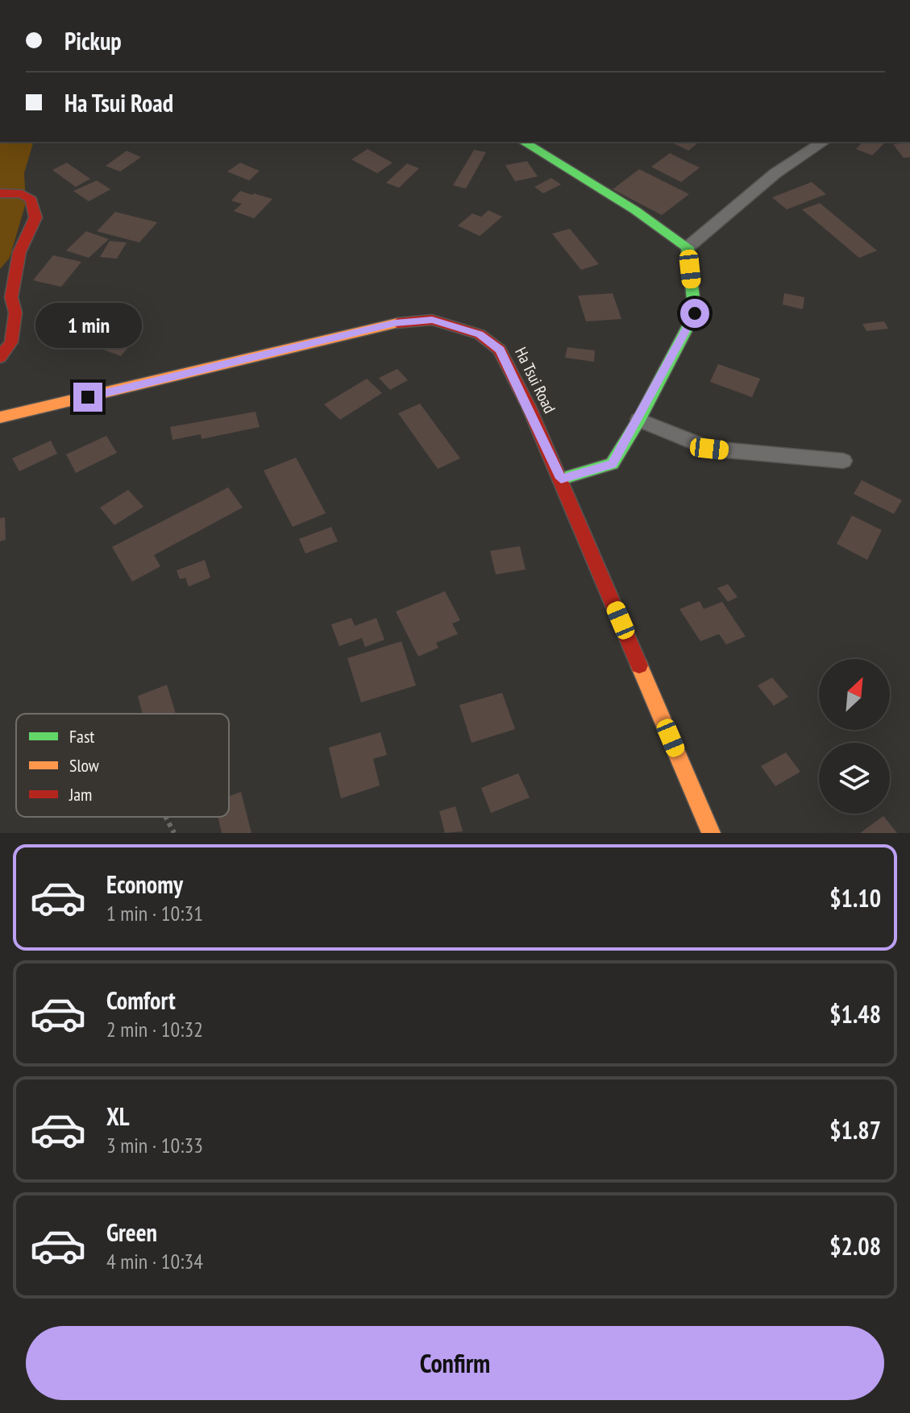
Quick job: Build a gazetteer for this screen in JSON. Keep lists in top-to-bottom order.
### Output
{
  "streets": {
    "street": ["Ha Tsui Road"]
  },
  "legend": ["Fast", "Slow", "Jam"],
  "north": "top right",
  "page": {
    "banner": ["Pickup", "Ha Tsui Road"],
    "bubble": "1 min",
    "list": [
      {
        "name": "Economy",
        "note": "1 min · 10:31",
        "value": "$1.10"
      },
      {
        "name": "Comfort",
        "note": "2 min · 10:32",
        "value": "$1.48"
      },
      {
        "name": "XL",
        "note": "3 min · 10:33",
        "value": "$1.87"
      },
      {
        "name": "Green",
        "note": "4 min · 10:34",
        "value": "$2.08"
      }
    ],
    "buttons": "Confirm"
  }
}
